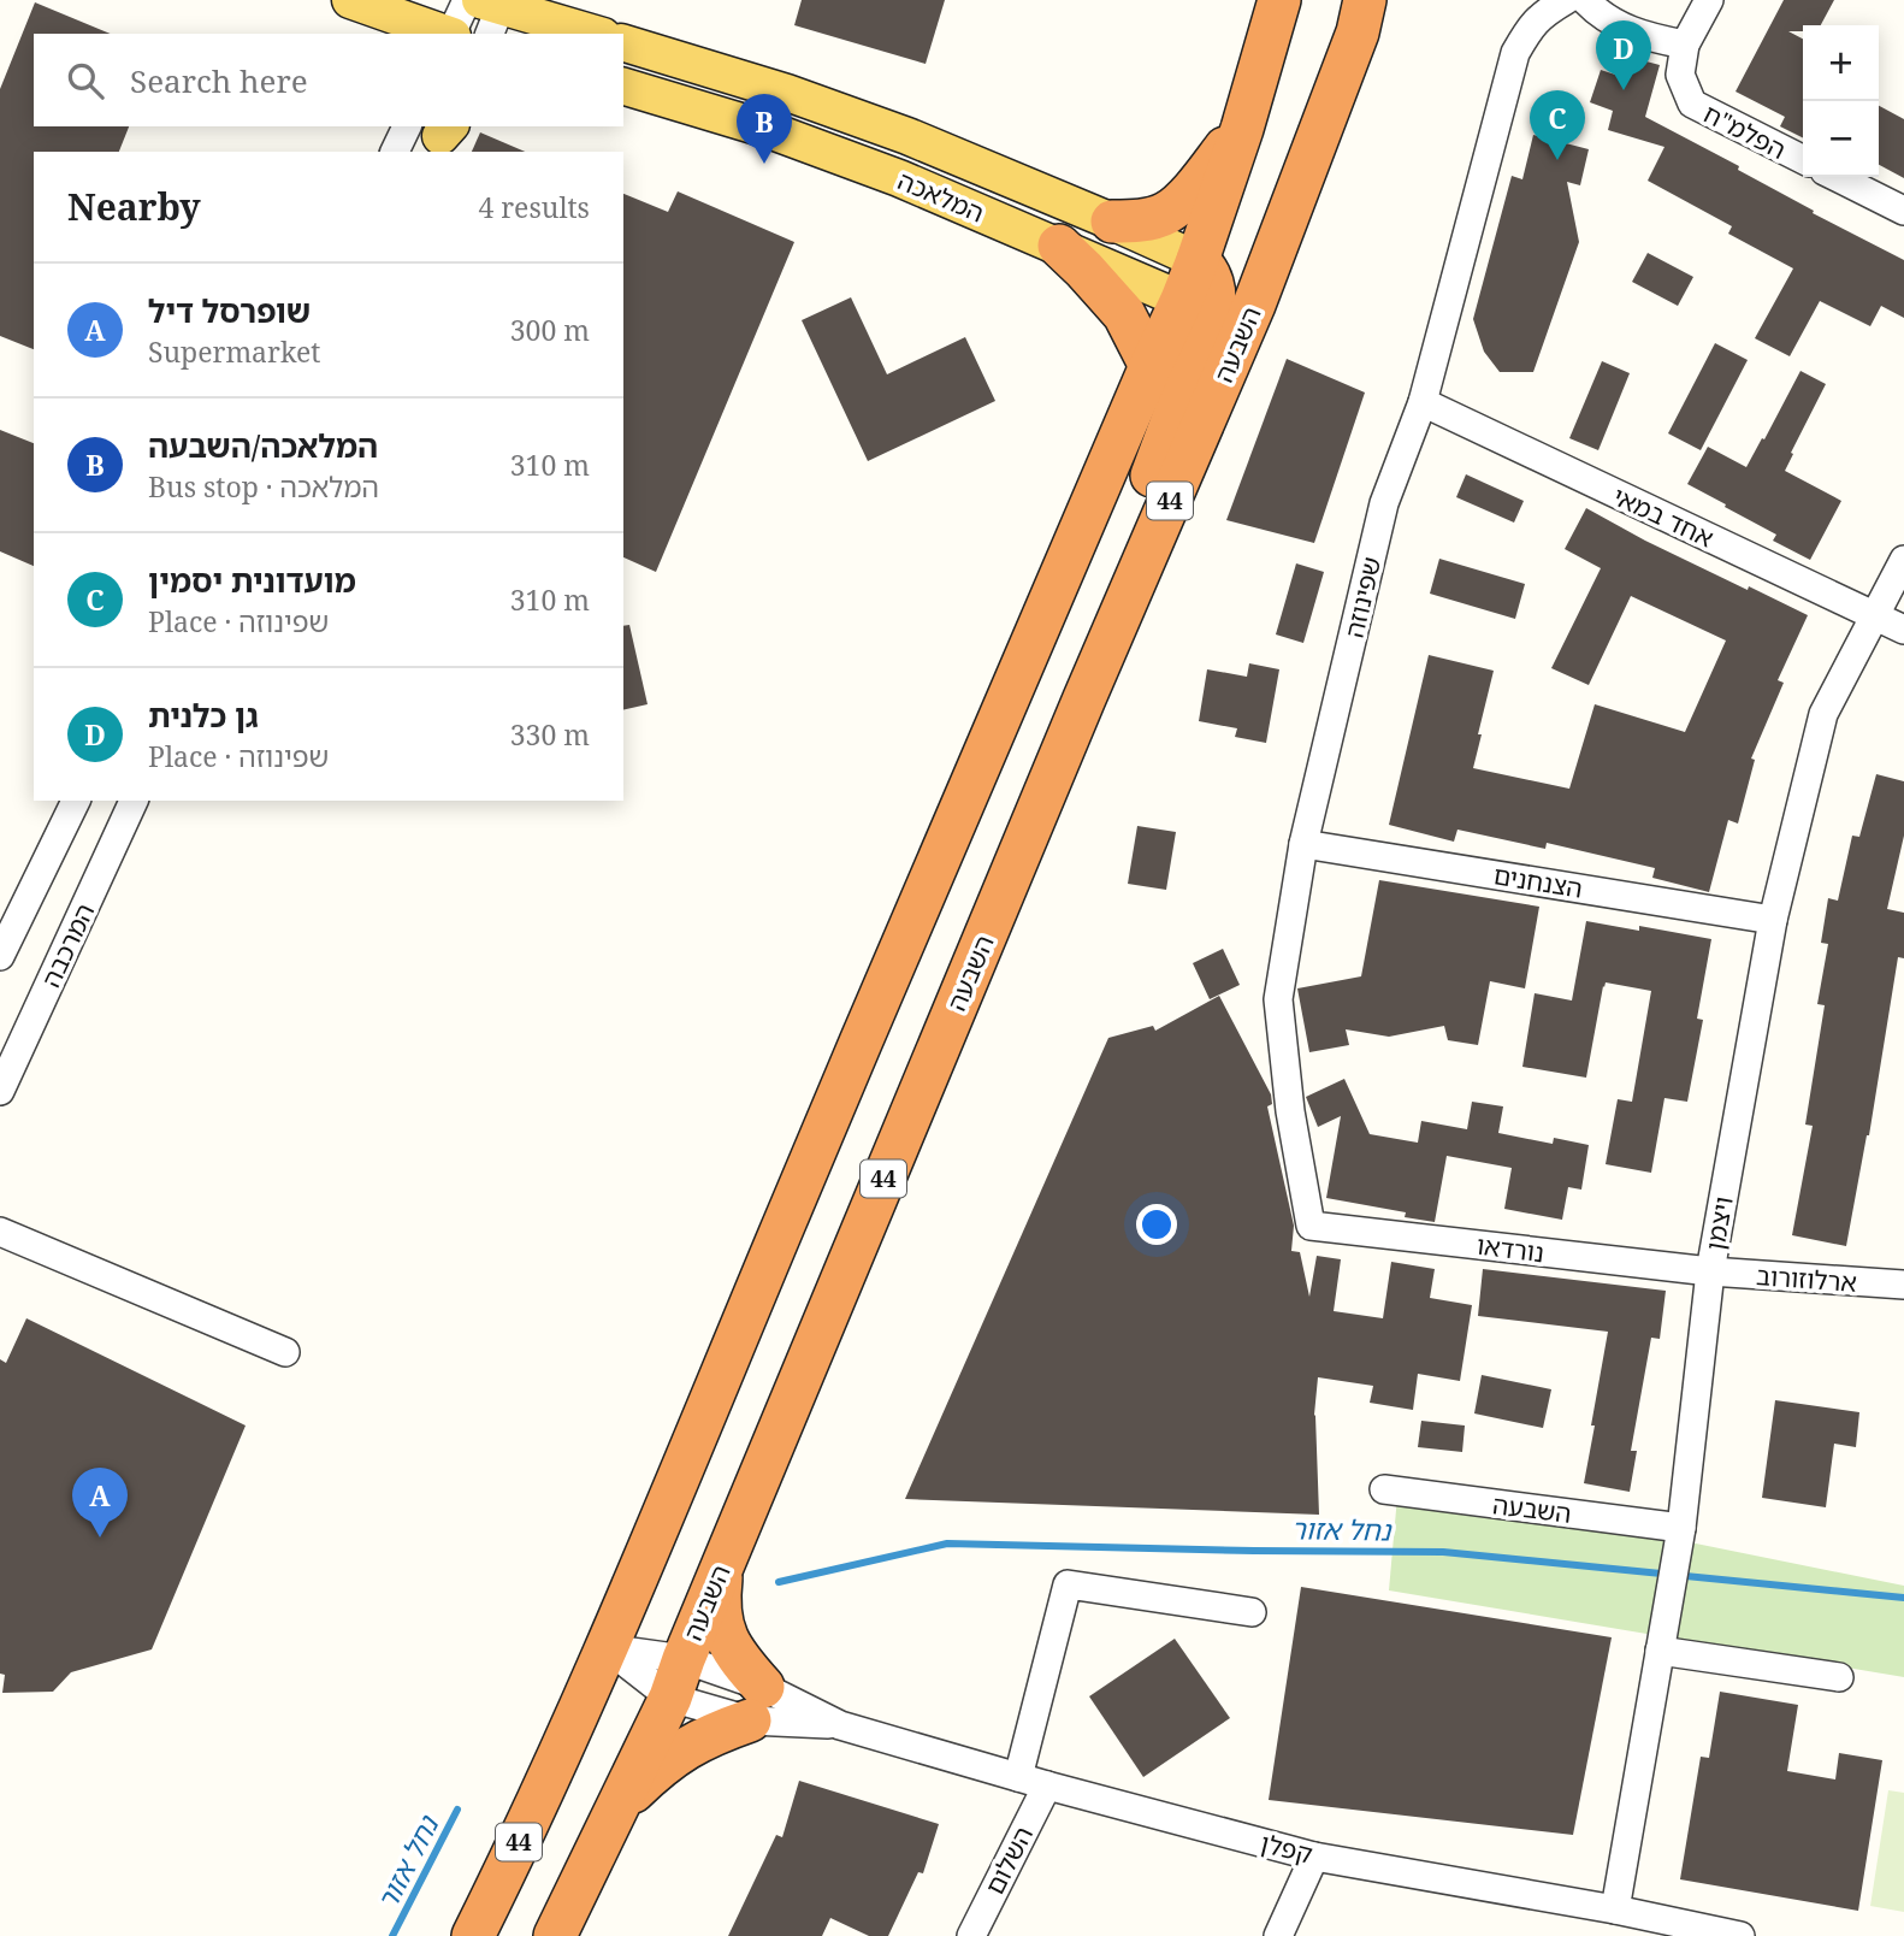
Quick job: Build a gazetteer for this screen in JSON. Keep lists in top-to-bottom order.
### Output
{
  "streets": {
    "highway": ["השבעה", "44"],
    "main road": ["המלאכה"],
    "street": [
      "הפלמ\"ח",
      "אחד במאי",
      "שפינוזה",
      "הצנחנים",
      "המרכבה",
      "ויצמן",
      "נורדאו",
      "ארלוזורוב",
      "קפלן",
      "השלום"
    ]
  },
  "crossings": [
    ["המלאכה", "44"],
    ["השבעה", "ויצמן"],
    ["השבעה", "קפלן"],
    ["44", "קפלן"],
    ["אחד במאי", "שפינוזה"],
    ["אחד במאי", "ויצמן"],
    ["שפינוזה", "הצנחנים"],
    ["שפינוזה", "נורדאו"],
    ["הצנחנים", "ויצמן"],
    ["ויצמן", "נורדאו"],
    ["ויצמן", "ארלוזורוב"],
    ["ויצמן", "קפלן"],
    ["נורדאו", "ארלוזורוב"],
    ["קפלן", "השלום"]
  ],
  "water": ["נחל אזור"],
  "page": {
    "pins": [
      "D",
      "C",
      "B",
      "A"
    ],
    "map_buttons": ["+", "−"],
    "search": "Search here",
    "heading": ["Nearby", "4 results"],
    "list": [
      {
        "mark": "A",
        "name": "שופרסל דיל",
        "note": "Supermarket",
        "value": "300 m"
      },
      {
        "mark": "B",
        "name": "המלאכה/השבעה",
        "note": "Bus stop · המלאכה",
        "value": "310 m"
      },
      {
        "mark": "C",
        "name": "מועדונית יסמין",
        "note": "Place · שפינוזה",
        "value": "310 m"
      },
      {
        "mark": "D",
        "name": "גן כלנית",
        "note": "Place · שפינוזה",
        "value": "330 m"
      }
    ]
  }
}
